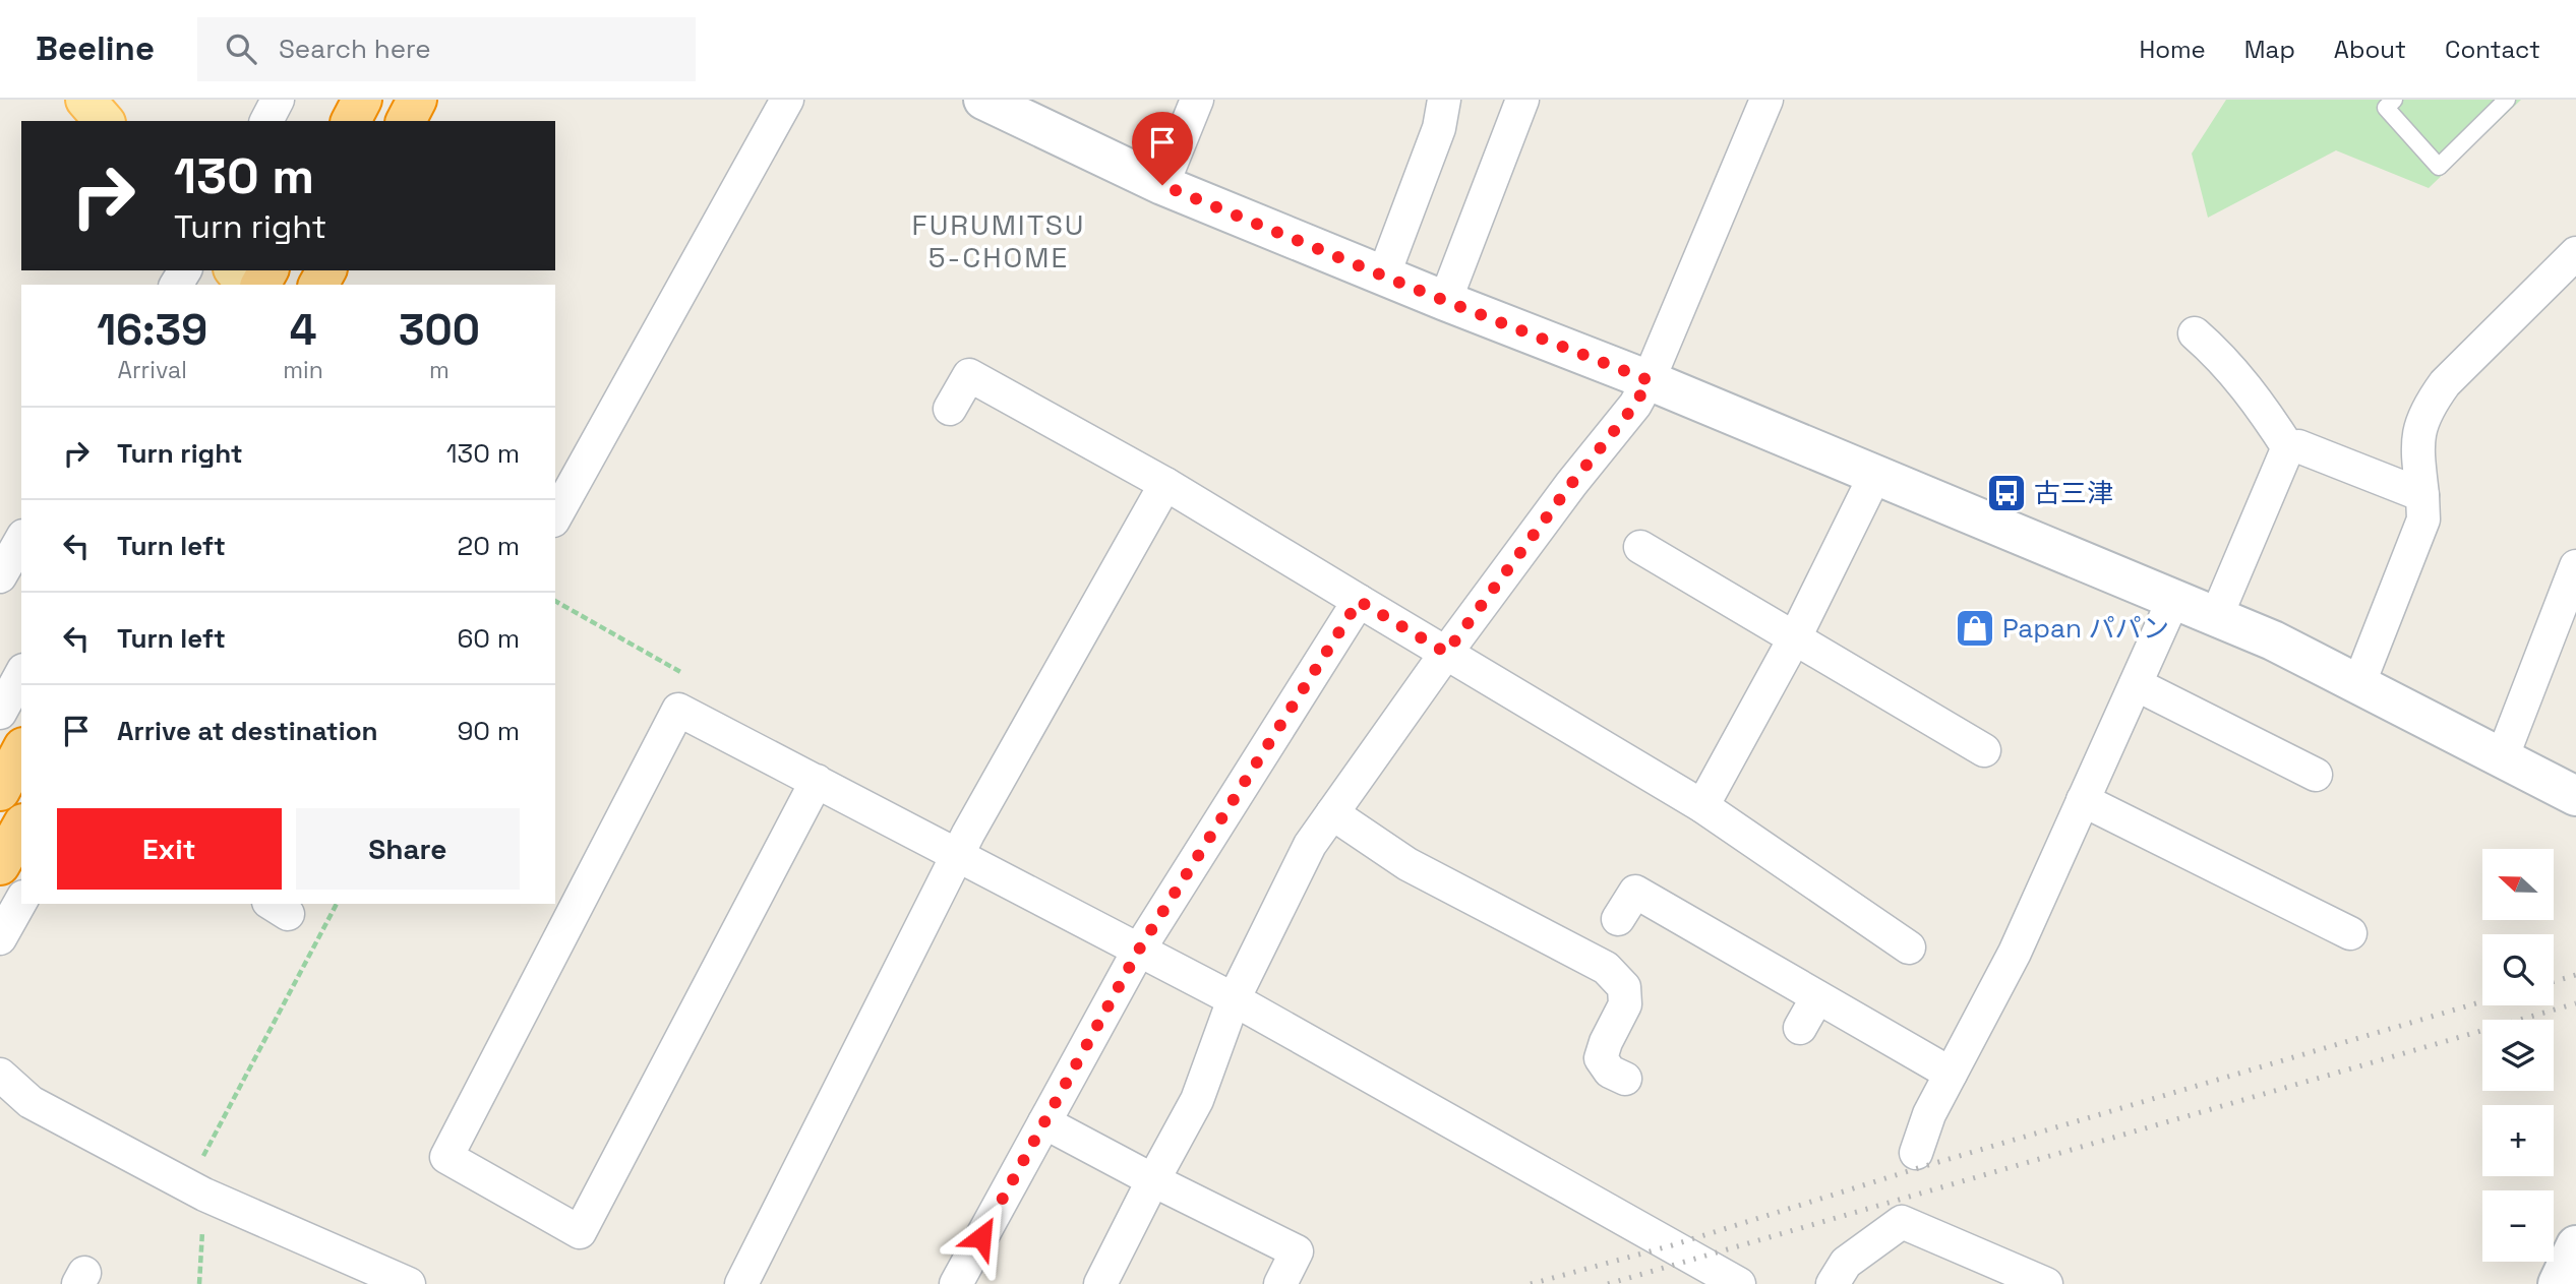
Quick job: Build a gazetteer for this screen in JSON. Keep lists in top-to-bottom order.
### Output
{
  "districts": ["FURUMITSU 5-CHOME"],
  "places": {
    "bus stop": ["古三津"],
    "shop": ["Papan パパン"]
  },
  "north": "left",
  "page": {
    "header": "Beeline",
    "search": "Search here",
    "nav": [
      "Home",
      "Map",
      "About",
      "Contact"
    ],
    "turn": ["130 m", "Turn right"],
    "eta": [
      "16:39",
      "Arrival",
      "4",
      "min",
      "300",
      "m"
    ],
    "list": [
      {
        "name": "Turn right",
        "value": "130 m"
      },
      {
        "name": "Turn left",
        "value": "20 m"
      },
      {
        "name": "Turn left",
        "value": "60 m"
      },
      {
        "name": "Arrive at destination",
        "value": "90 m"
      }
    ],
    "buttons": ["Exit", "Share"],
    "map_buttons": ["+", "−"]
  }
}
